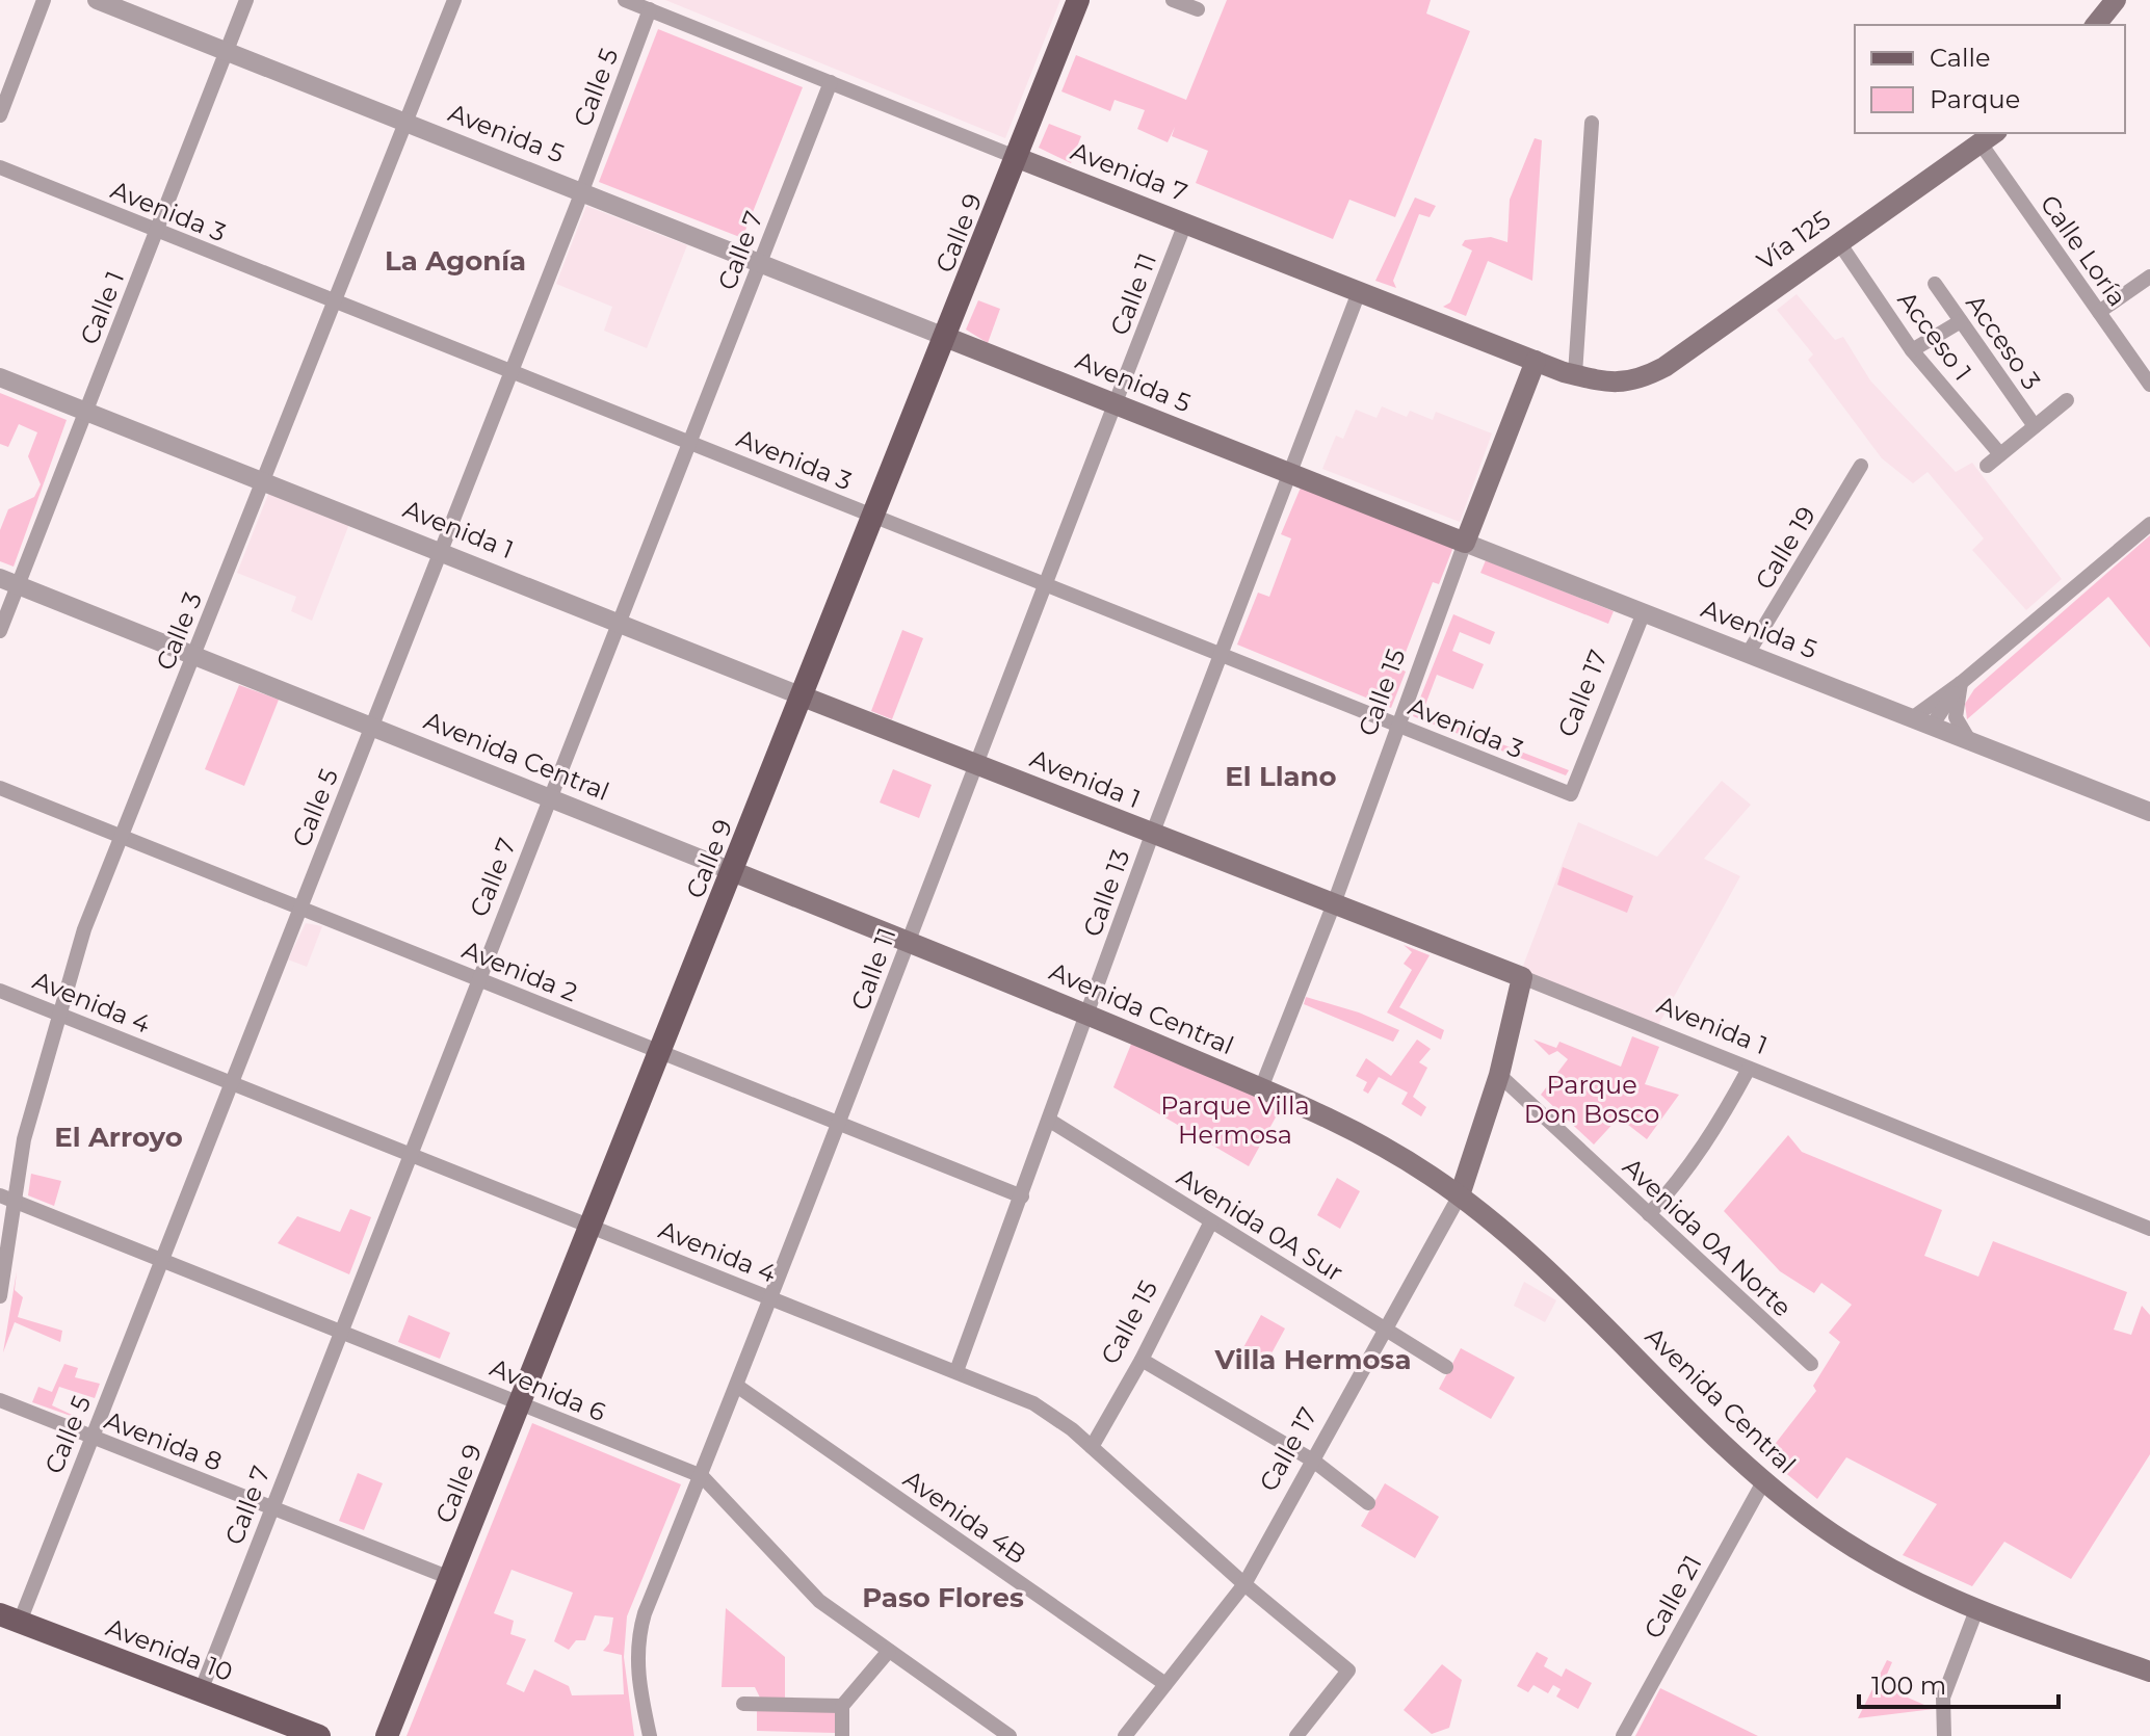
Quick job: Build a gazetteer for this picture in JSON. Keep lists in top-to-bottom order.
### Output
{
  "streets": {
    "main road": [
      "Avenida 5",
      "Avenida 7",
      "Calle 9",
      "Vía 125",
      "Avenida 1",
      "Calle 15",
      "Calle 17",
      "Avenida Central",
      "Avenida 10"
    ],
    "street": [
      "Calle 5",
      "Avenida 3",
      "Calle 7",
      "Calle Loría",
      "Calle 11",
      "Calle 1",
      "Acceso 1",
      "Acceso 3",
      "Calle 19",
      "Calle 3",
      "Calle 13",
      "Avenida 2",
      "Avenida 4",
      "Avenida 0A Sur",
      "Avenida 0A Norte",
      "Avenida 6",
      "Avenida 8",
      "Avenida 4B",
      "Calle 21"
    ]
  },
  "crossings": [
    ["Calle 5", "Avenida 5"],
    ["Calle 5", "Avenida 7"],
    ["Calle 5", "Avenida 3"],
    ["Calle 5", "Avenida 1"],
    ["Calle 5", "Avenida Central"],
    ["Calle 5", "Avenida 2"],
    ["Calle 5", "Avenida 4"],
    ["Calle 5", "Avenida 6"],
    ["Calle 5", "Avenida 8"],
    ["Calle 5", "Avenida 10"],
    ["Avenida 5", "Calle 9"],
    ["Avenida 5", "Calle 7"],
    ["Avenida 5", "Calle 11"],
    ["Avenida 5", "Calle 1"],
    ["Avenida 5", "Calle 19"],
    ["Avenida 5", "Calle 3"],
    ["Avenida 5", "Calle 15"],
    ["Avenida 5", "Calle 17"],
    ["Avenida 5", "Calle 13"],
    ["Avenida 7", "Calle 9"],
    ["Avenida 7", "Vía 125"],
    ["Avenida 7", "Calle 7"],
    ["Avenida 7", "Calle 11"],
    ["Avenida 7", "Calle 15"],
    ["Avenida 7", "Calle 13"],
    ["Avenida 3", "Calle 9"],
    ["Avenida 3", "Calle 7"],
    ["Avenida 3", "Calle 11"],
    ["Avenida 3", "Calle 1"],
    ["Avenida 3", "Calle 3"],
    ["Avenida 3", "Calle 15"],
    ["Avenida 3", "Calle 17"],
    ["Avenida 3", "Calle 13"],
    ["Calle 9", "Avenida 1"],
    ["Calle 9", "Avenida Central"],
    ["Calle 9", "Avenida 2"],
    ["Calle 9", "Avenida 4"],
    ["Calle 9", "Avenida 6"],
    ["Calle 9", "Avenida 8"],
    ["Vía 125", "Calle Loría"],
    ["Vía 125", "Acceso 1"],
    ["Calle 7", "Avenida 1"],
    ["Calle 7", "Avenida Central"],
    ["Calle 7", "Avenida 2"],
    ["Calle 7", "Avenida 4"],
    ["Calle 7", "Avenida 6"],
    ["Calle 7", "Avenida 8"],
    ["Calle 7", "Avenida 10"],
    ["Calle 11", "Avenida 1"],
    ["Calle 11", "Avenida Central"],
    ["Calle 11", "Avenida 2"],
    ["Calle 11", "Avenida 4"],
    ["Calle 11", "Avenida 6"],
    ["Calle 11", "Avenida 4B"],
    ["Calle 1", "Avenida 1"],
    ["Calle 1", "Avenida Central"],
    ["Avenida 1", "Calle 3"],
    ["Avenida 1", "Calle 15"],
    ["Avenida 1", "Calle 17"],
    ["Avenida 1", "Calle 13"],
    ["Calle 3", "Avenida Central"],
    ["Calle 3", "Avenida 2"],
    ["Calle 3", "Avenida 4"],
    ["Calle 3", "Avenida 6"],
    ["Calle 15", "Avenida Central"],
    ["Calle 15", "Avenida 4"],
    ["Calle 15", "Avenida 0A Sur"],
    ["Calle 17", "Avenida Central"],
    ["Calle 17", "Avenida 4"],
    ["Calle 17", "Avenida 0A Sur"],
    ["Calle 17", "Avenida 0A Norte"],
    ["Calle 17", "Avenida 4B"],
    ["Avenida Central", "Calle 13"],
    ["Avenida Central", "Calle 21"],
    ["Calle 13", "Avenida 2"],
    ["Calle 13", "Avenida 4"],
    ["Calle 13", "Avenida 0A Sur"]
  ],
  "districts": [
    "La Agonía",
    "El Llano",
    "El Arroyo",
    "Villa Hermosa",
    "Paso Flores"
  ],
  "parks": ["Parque Don Bosco", "Parque Villa Hermosa"],
  "legend": ["Calle", "Parque"],
  "scale_bar": "100 m"
}
